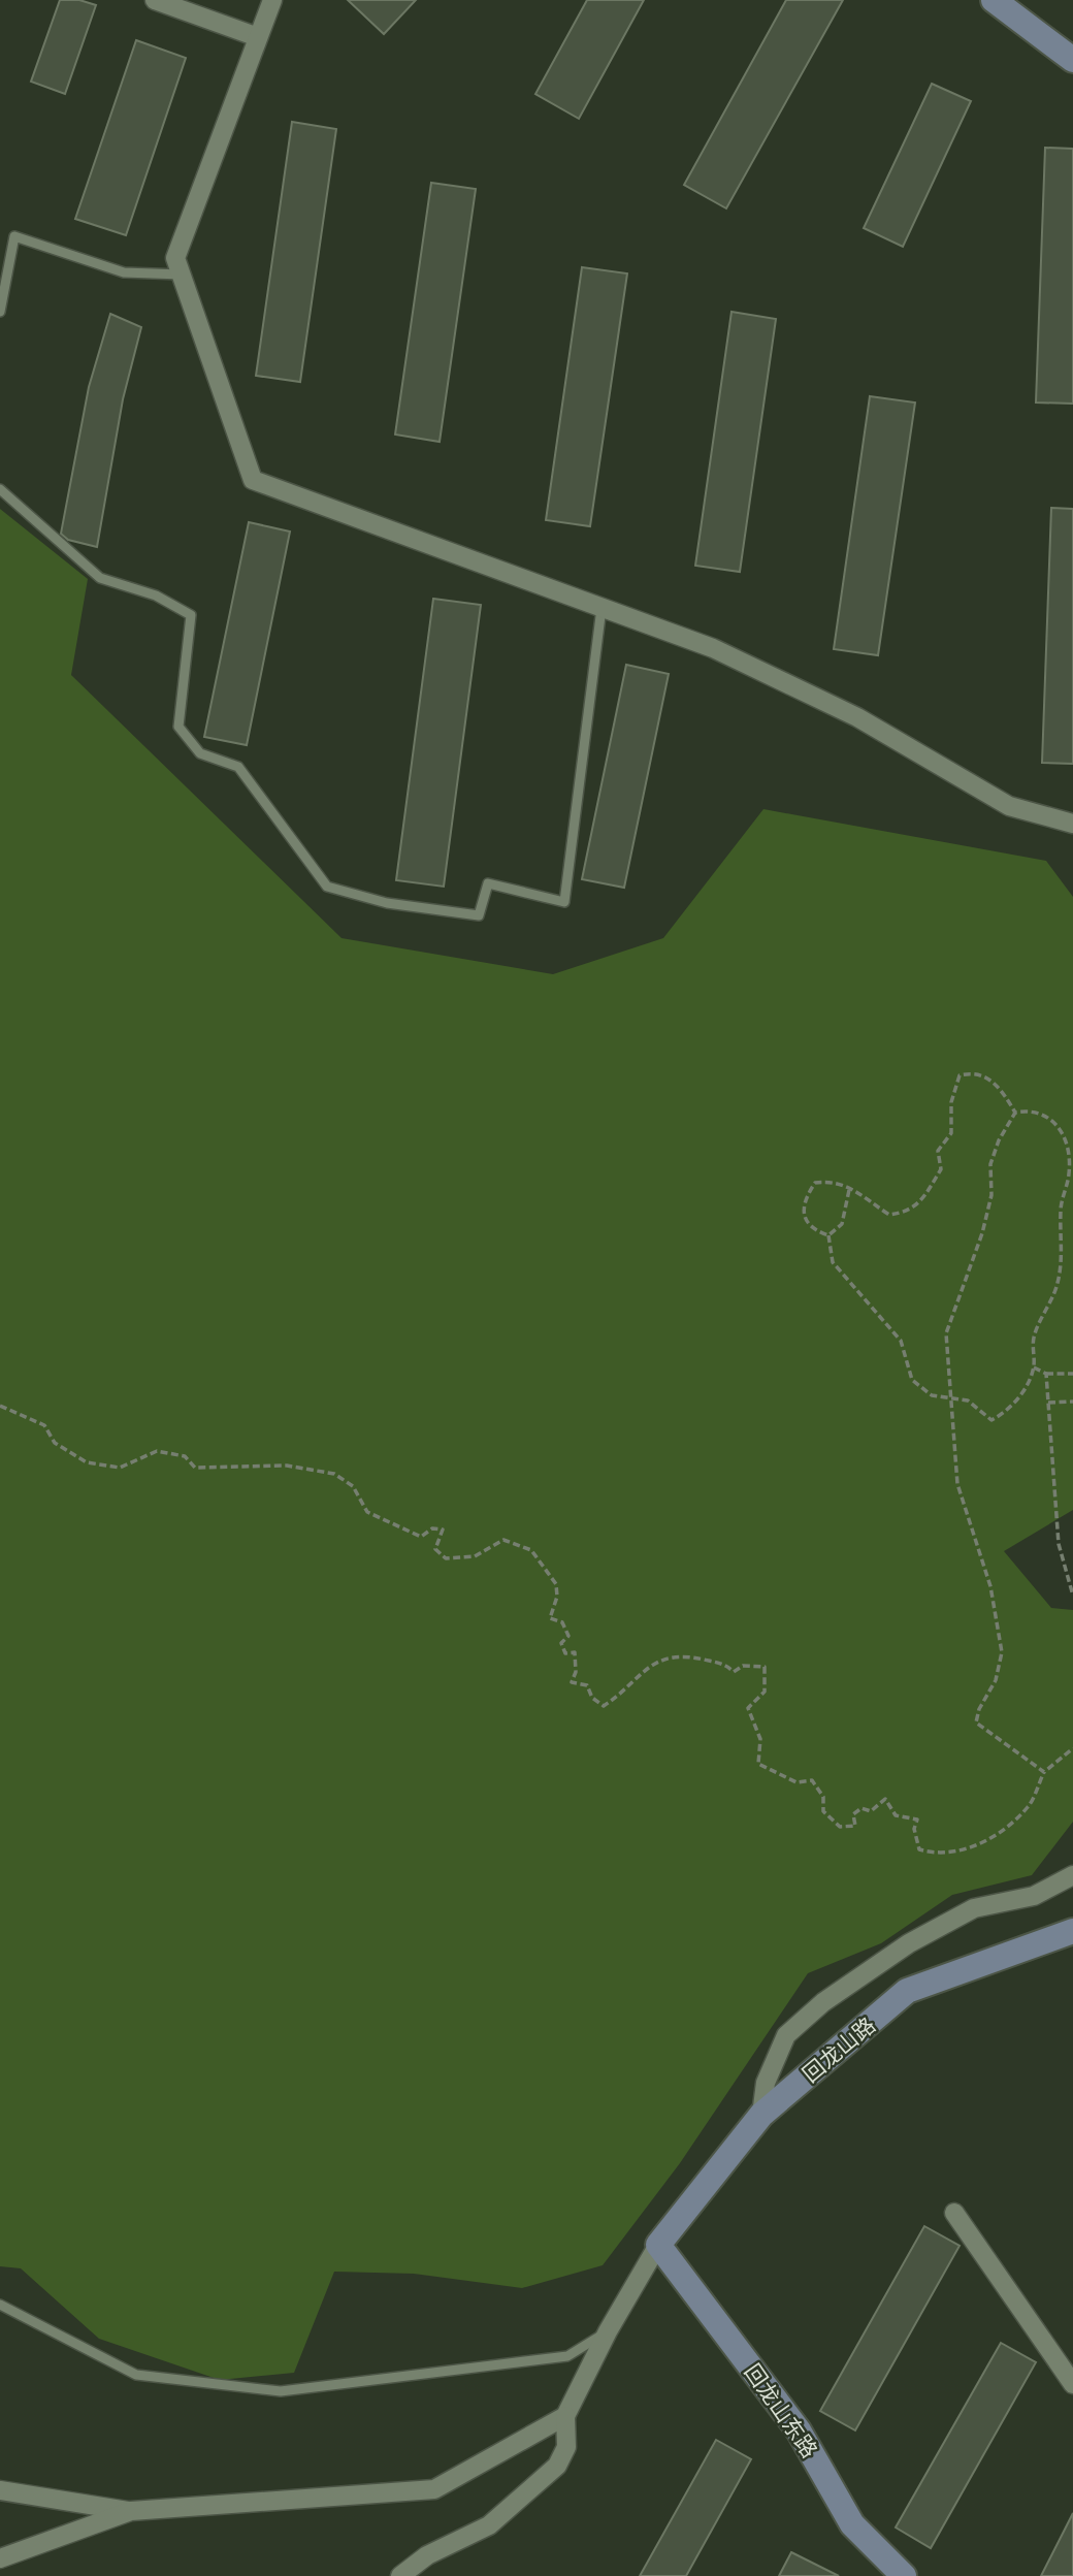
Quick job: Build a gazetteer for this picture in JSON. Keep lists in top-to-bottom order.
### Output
{
  "streets": {
    "street": ["回龙山路", "回龙山东路"]
  },
  "crossings": [
    ["回龙山路", "回龙山东路"]
  ]
}
